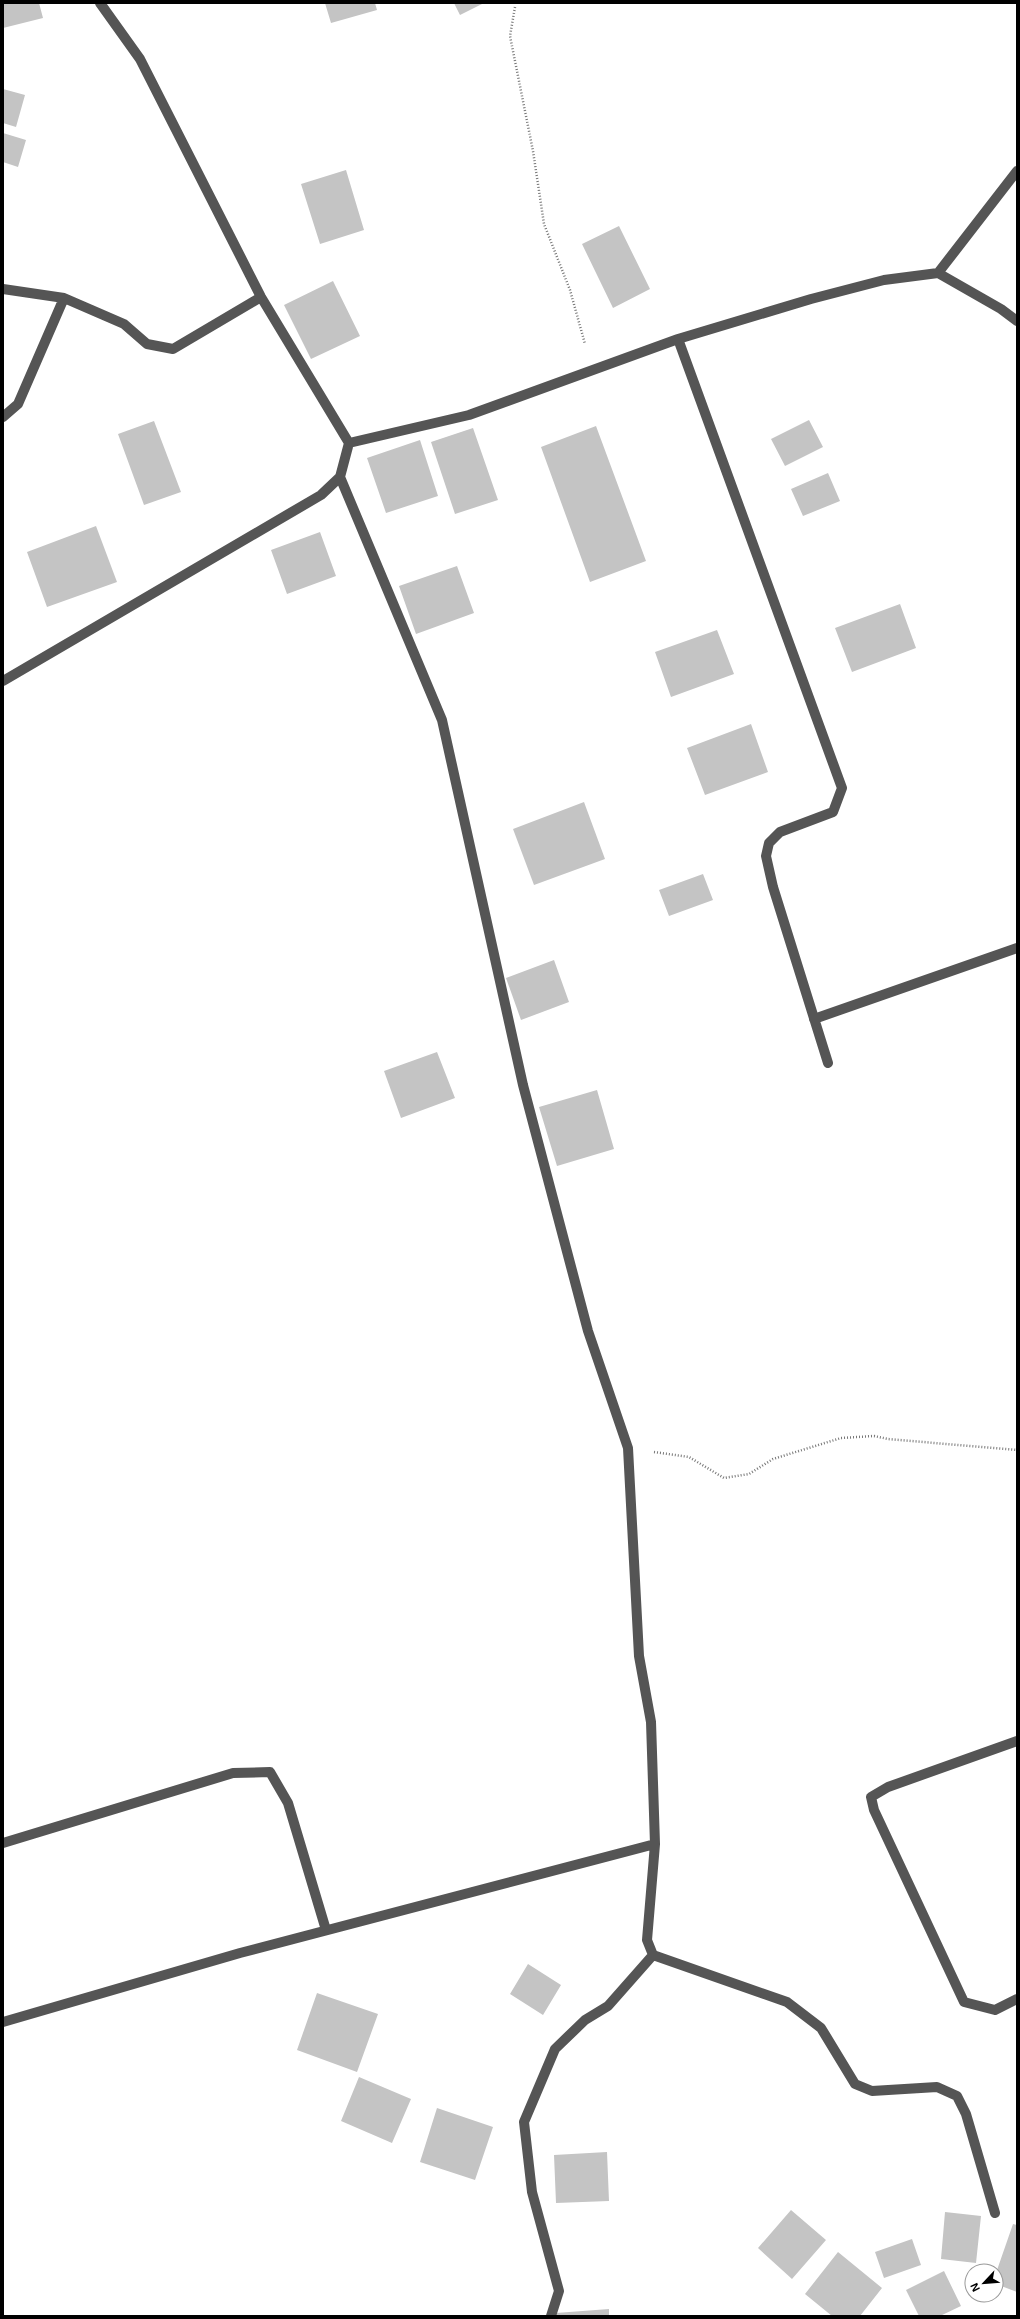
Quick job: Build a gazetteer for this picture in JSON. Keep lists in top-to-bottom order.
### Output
{
  "north": "bottom left"
}
